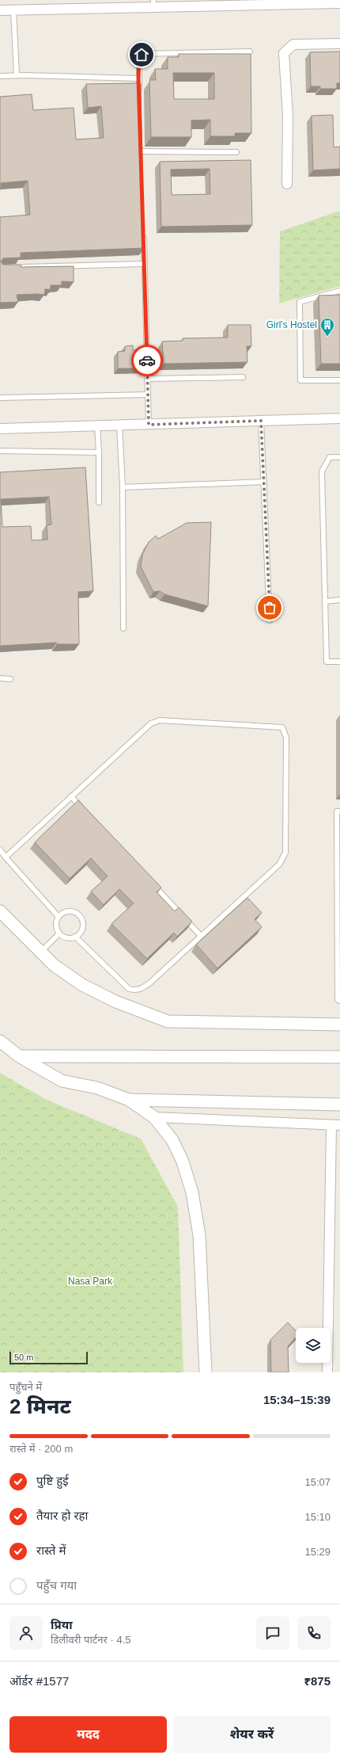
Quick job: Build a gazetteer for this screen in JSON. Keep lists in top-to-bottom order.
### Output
{
  "parks": ["Nasa Park"],
  "places": {
    "building": ["Girl's Hostel"]
  },
  "scale_bar": "50 m",
  "page": {
    "scale": "50 m",
    "heading": ["2 मिनट", "पहुँचने में", "15:34–15:39"],
    "panel": [
      "प्रिया",
      "डिलीवरी पार्टनर · 4.5",
      "ऑर्डर #1577",
      "₹875"
    ],
    "bar": "रास्ते में · 200 m",
    "list": [
      ["पुष्टि हुई", "15:07"],
      ["तैयार हो रहा", "15:10"],
      ["रास्ते में", "15:29"],
      "पहुँच गया"
    ],
    "buttons": ["मदद", "शेयर करें"]
  }
}
